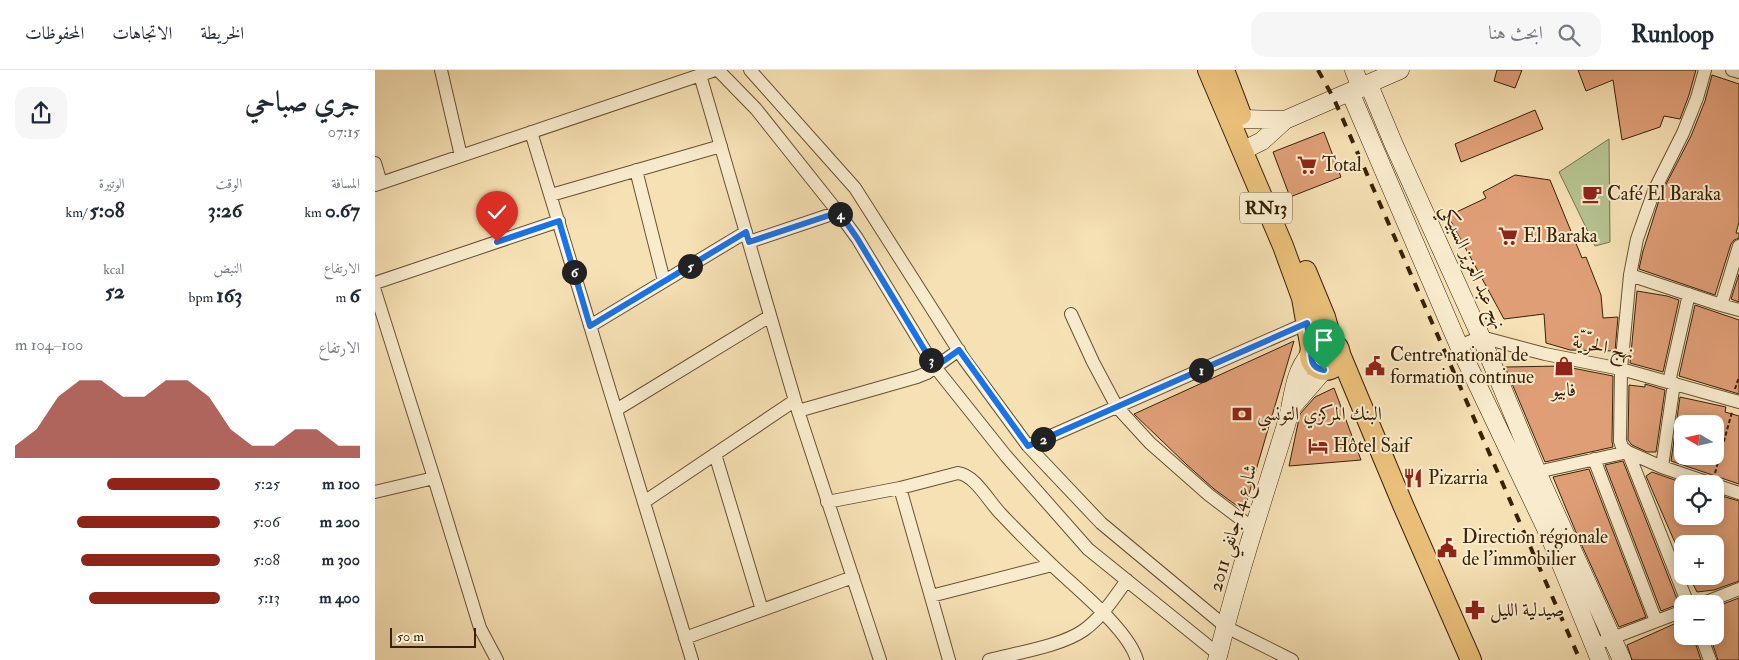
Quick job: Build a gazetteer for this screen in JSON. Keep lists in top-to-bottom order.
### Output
{
  "streets": {
    "main road": ["RN13"],
    "street": ["نهج عبد العزيز السبيكي", "نهج الحرّيّة", "شارع 14 جانفي 2011"]
  },
  "crossings": [
    ["RN13", "شارع 14 جانفي 2011"],
    ["نهج عبد العزيز السبيكي", "نهج الحرّيّة"]
  ],
  "places": {
    "supermarket": ["Total", "El Baraka"],
    "cafe": ["Café El Baraka"],
    "public building": ["Centre national de formation continue", "Direction régionale de l'immobilier"],
    "shop": ["فابيو"],
    "bank": ["البنك المركزي التونسي"],
    "hotel": ["Hôtel Saif"],
    "restaurant": ["Pizarria"],
    "pharmacy": ["صيدلية الليل"]
  },
  "scale_bar": "50 m",
  "north": "left",
  "page": {
    "header": "Runloop",
    "search": "ابحث هنا",
    "nav": ["الخريطة", "الاتجاهات", "المحفوظات"],
    "heading": ["جري صباحي", "07:15"],
    "stats": [
      ["المسافة", "0.67 km"],
      ["الوقت", "3:26"],
      ["الوتيرة", "5:08 /km"],
      ["الارتفاع", "6 m"],
      ["النبض", "163 bpm"],
      ["kcal", "52"]
    ],
    "pins": [
      "4",
      "5",
      "6",
      "3",
      "1",
      "2"
    ],
    "chart": ["الارتفاع", "100–104 m"],
    "map_buttons": ["+", "−"],
    "list": [
      {
        "name": "100 m",
        "note": "5:25"
      },
      {
        "name": "200 m",
        "note": "5:06"
      },
      {
        "name": "300 m",
        "note": "5:08"
      },
      {
        "name": "400 m",
        "note": "5:13"
      }
    ],
    "scale": "50 m"
  }
}
